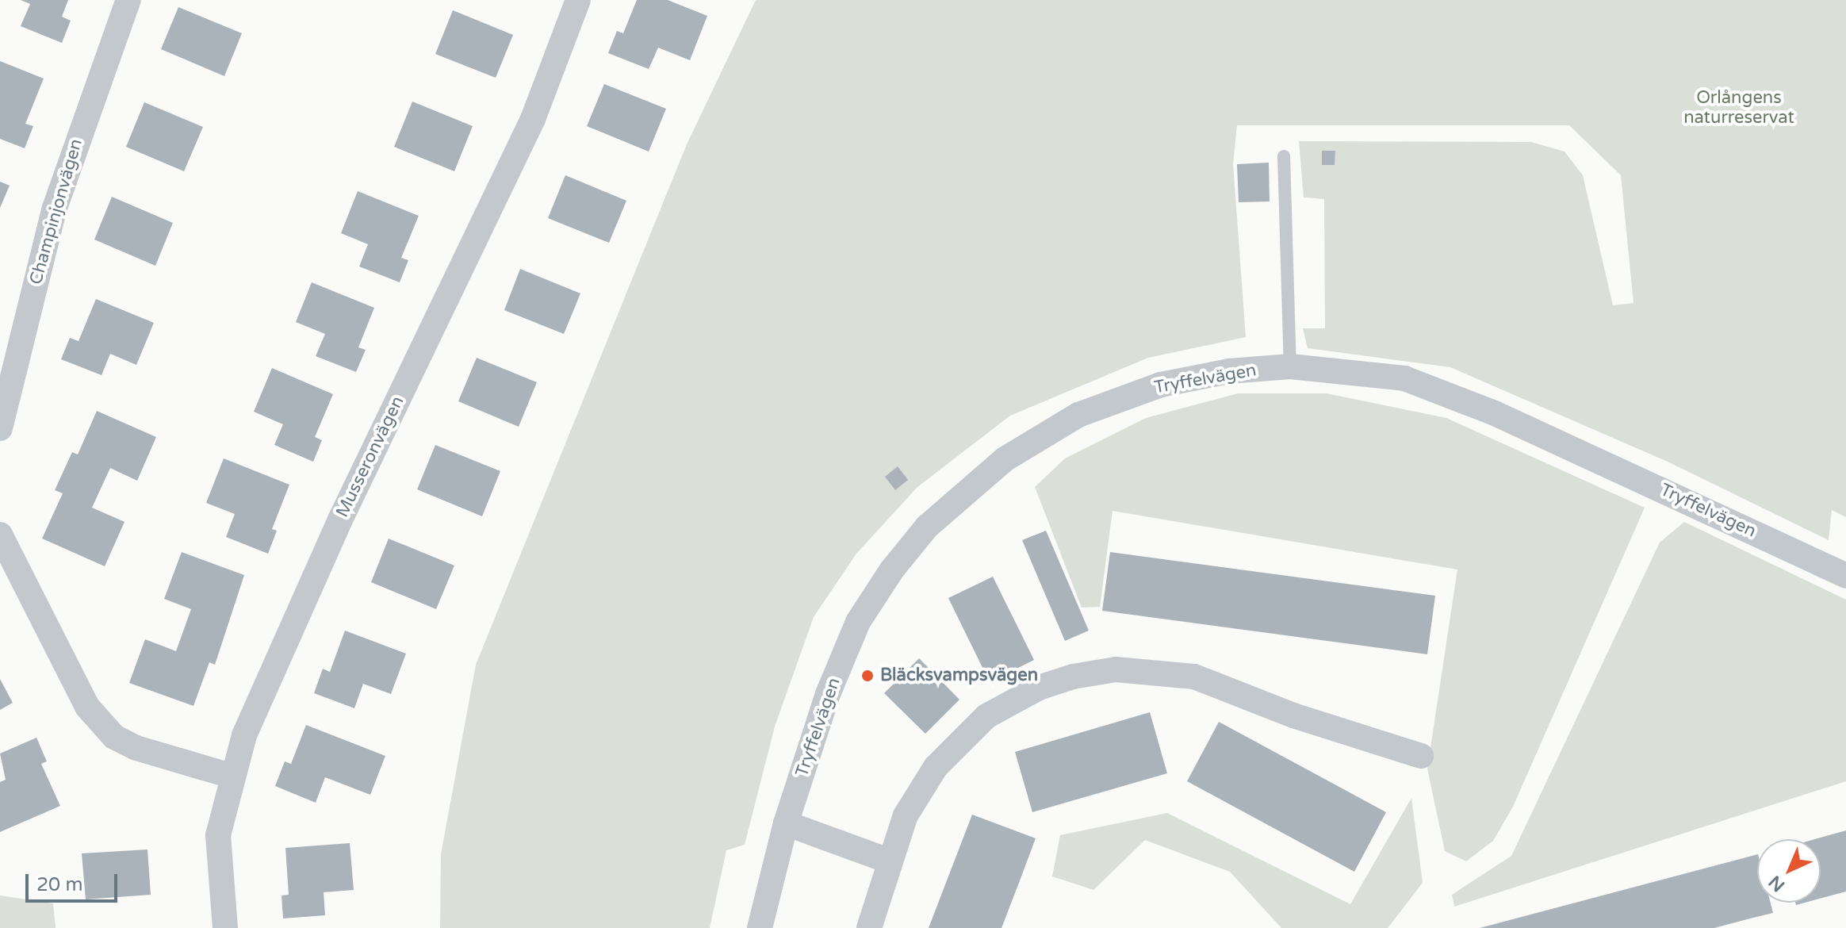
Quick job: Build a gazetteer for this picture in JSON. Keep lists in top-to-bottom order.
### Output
{
  "streets": {
    "street": ["Champinjonvägen", "Tryffelvägen", "Musseronvägen"]
  },
  "parks": ["Orlångens naturreservat"],
  "places": ["Bläcksvampsvägen"],
  "scale_bar": "20 m",
  "north": "bottom left"
}
